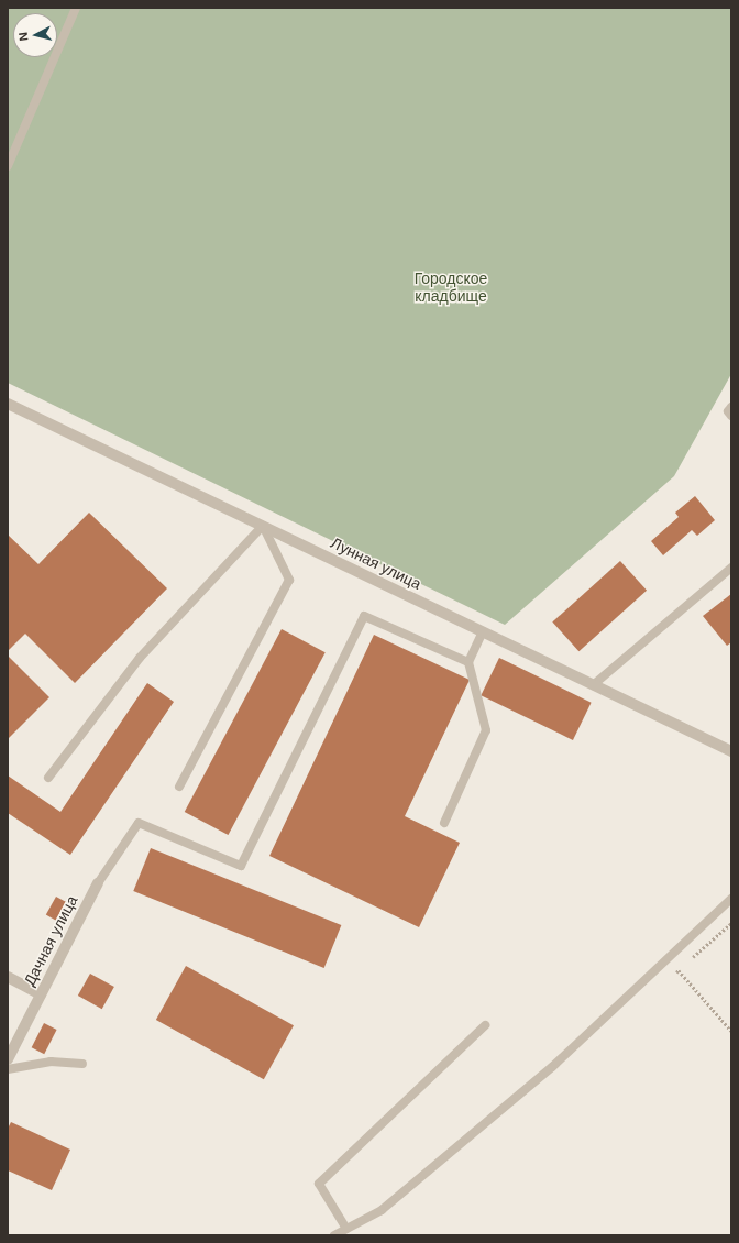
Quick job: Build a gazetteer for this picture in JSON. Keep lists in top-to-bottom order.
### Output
{
  "streets": {
    "street": ["Лунная улица", "Дачная улица"]
  },
  "parks": ["Городское кладбище"],
  "north": "left"
}
